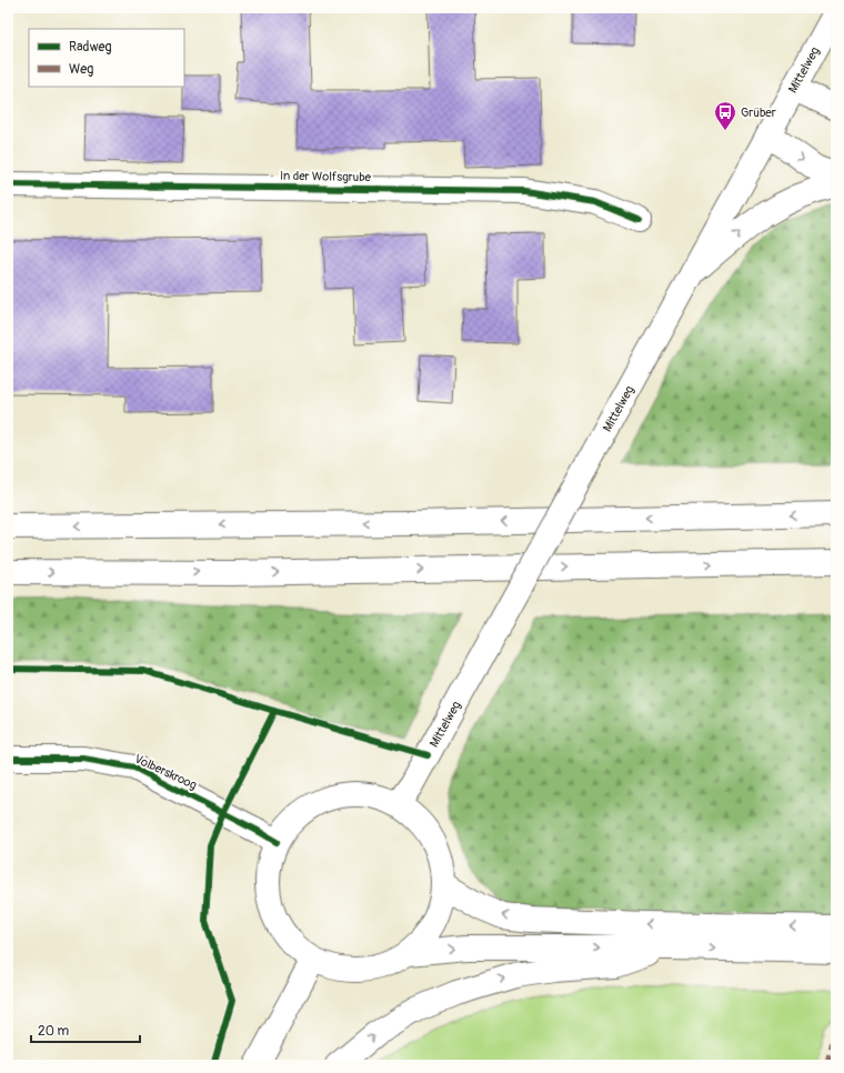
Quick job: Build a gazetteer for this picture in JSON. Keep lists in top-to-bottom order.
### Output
{
  "streets": {
    "main road": ["Mittelweg", "In der Wolfsgrube", "Volberskroog"]
  },
  "places": {
    "bus stop": ["Grüber"]
  },
  "legend": ["Radweg", "Weg"],
  "scale_bar": "20 m"
}
